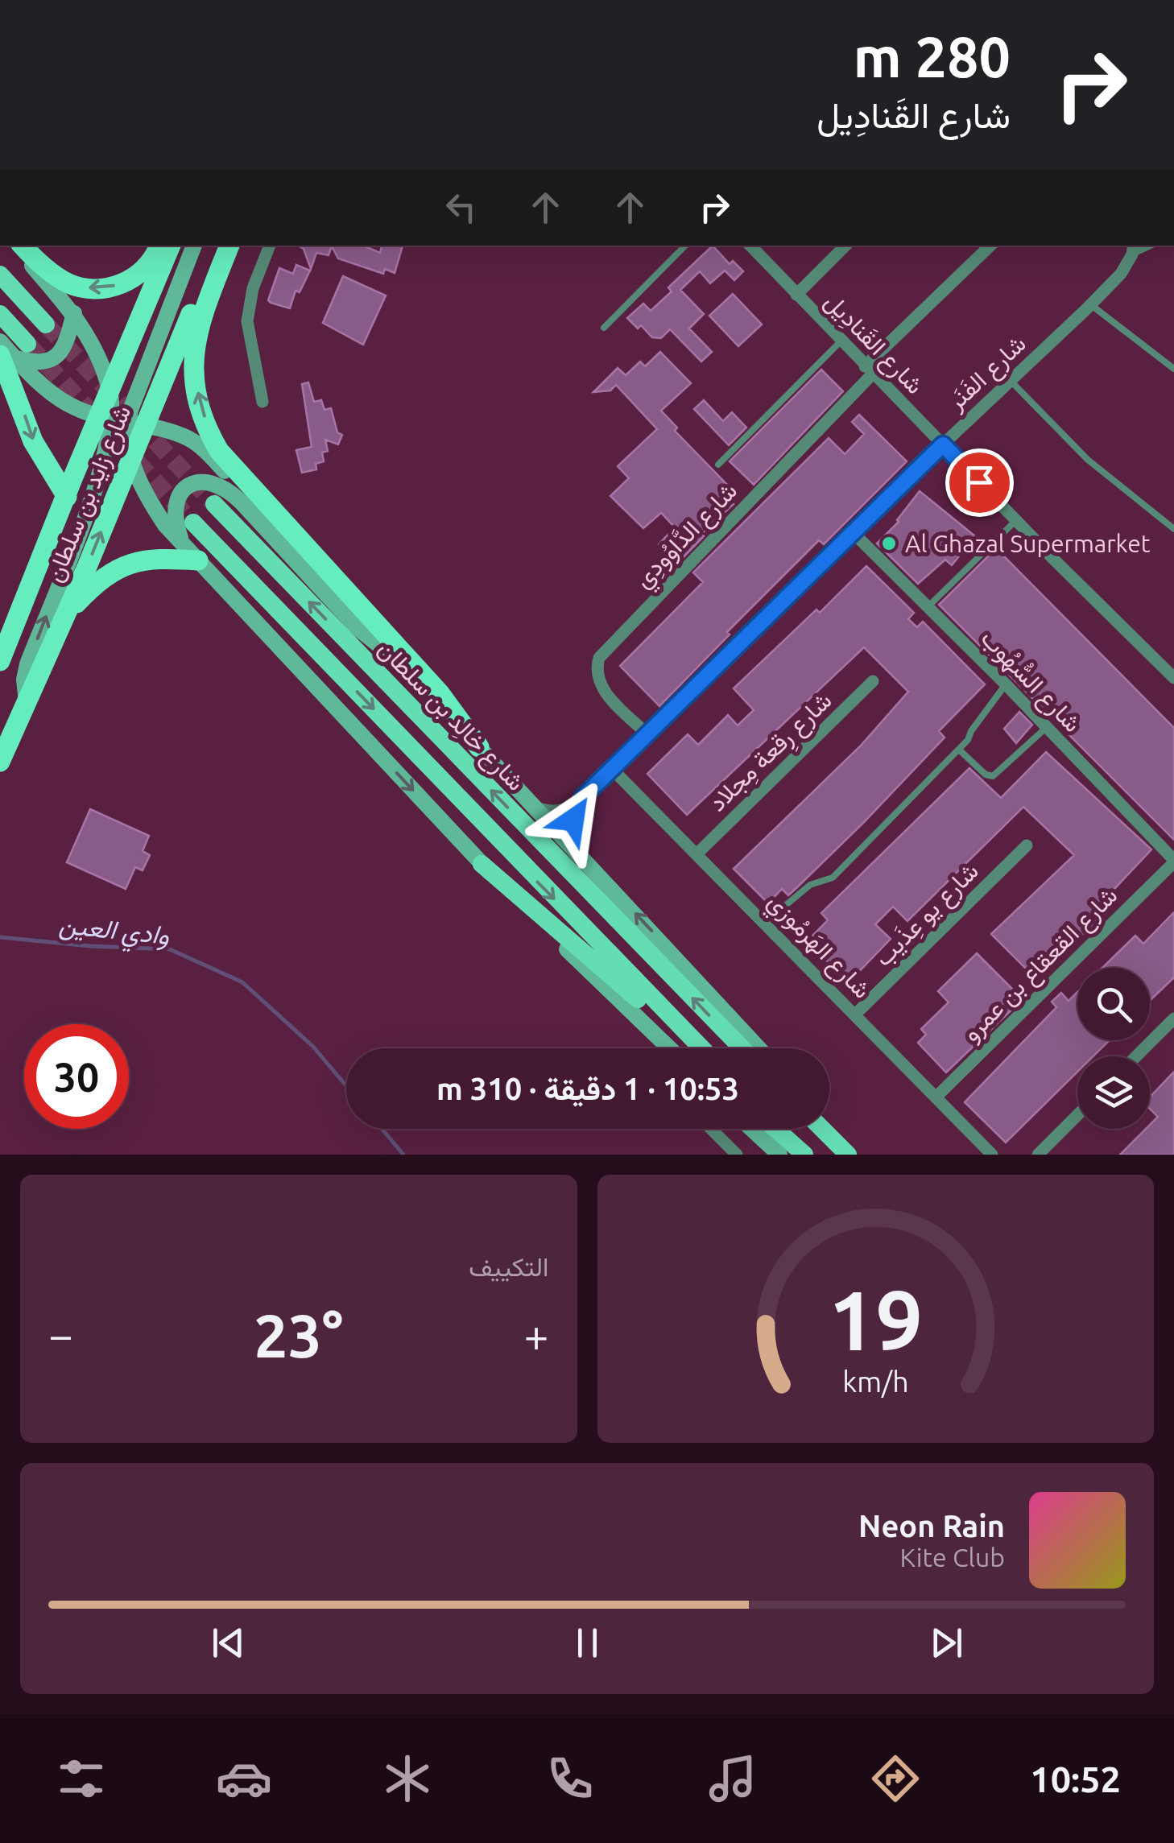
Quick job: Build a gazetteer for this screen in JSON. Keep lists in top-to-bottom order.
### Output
{
  "streets": {
    "highway": ["شارع زايد بن سلطان"],
    "main road": ["شارع خالِد بن سلطان"],
    "street": [
      "شارع القَنادِيل",
      "شارع الفَنَر",
      "شارع الدَّاوُودِي",
      "شارع السُّهُوب",
      "شارع رِقعة مِجلاد",
      "شارع يو عِذَيب",
      "شارع الهَرمُوزي",
      "شارع القعقاع بن عمرو"
    ]
  },
  "crossings": [
    ["شارع القَنادِيل", "شارع الفَنَر"],
    ["شارع القَنادِيل", "شارع الدَّاوُودِي"],
    ["شارع الفَنَر", "شارع الدَّاوُودِي"],
    ["شارع الفَنَر", "شارع السُّهُوب"],
    ["شارع الفَنَر", "شارع الهَرمُوزي"],
    ["شارع السُّهُوب", "شارع القعقاع بن عمرو"],
    ["شارع رِقعة مِجلاد", "شارع الهَرمُوزي"],
    ["شارع يو عِذَيب", "شارع الهَرمُوزي"],
    ["شارع الهَرمُوزي", "شارع القعقاع بن عمرو"]
  ],
  "water": ["وادي العين"],
  "places": ["Al Ghazal Supermarket"],
  "page": {
    "turn": ["280 m", "شارع القَنادِيل"],
    "limit": "30",
    "trip": "10:53 · 1 دقيقة · 310 m",
    "tile": "التكييف",
    "heat": ["−", "23°", "+"],
    "song": ["Neon Rain", "Kite Club"],
    "tabs": "10:52",
    "gauge": ["19", "km/h"]
  }
}
